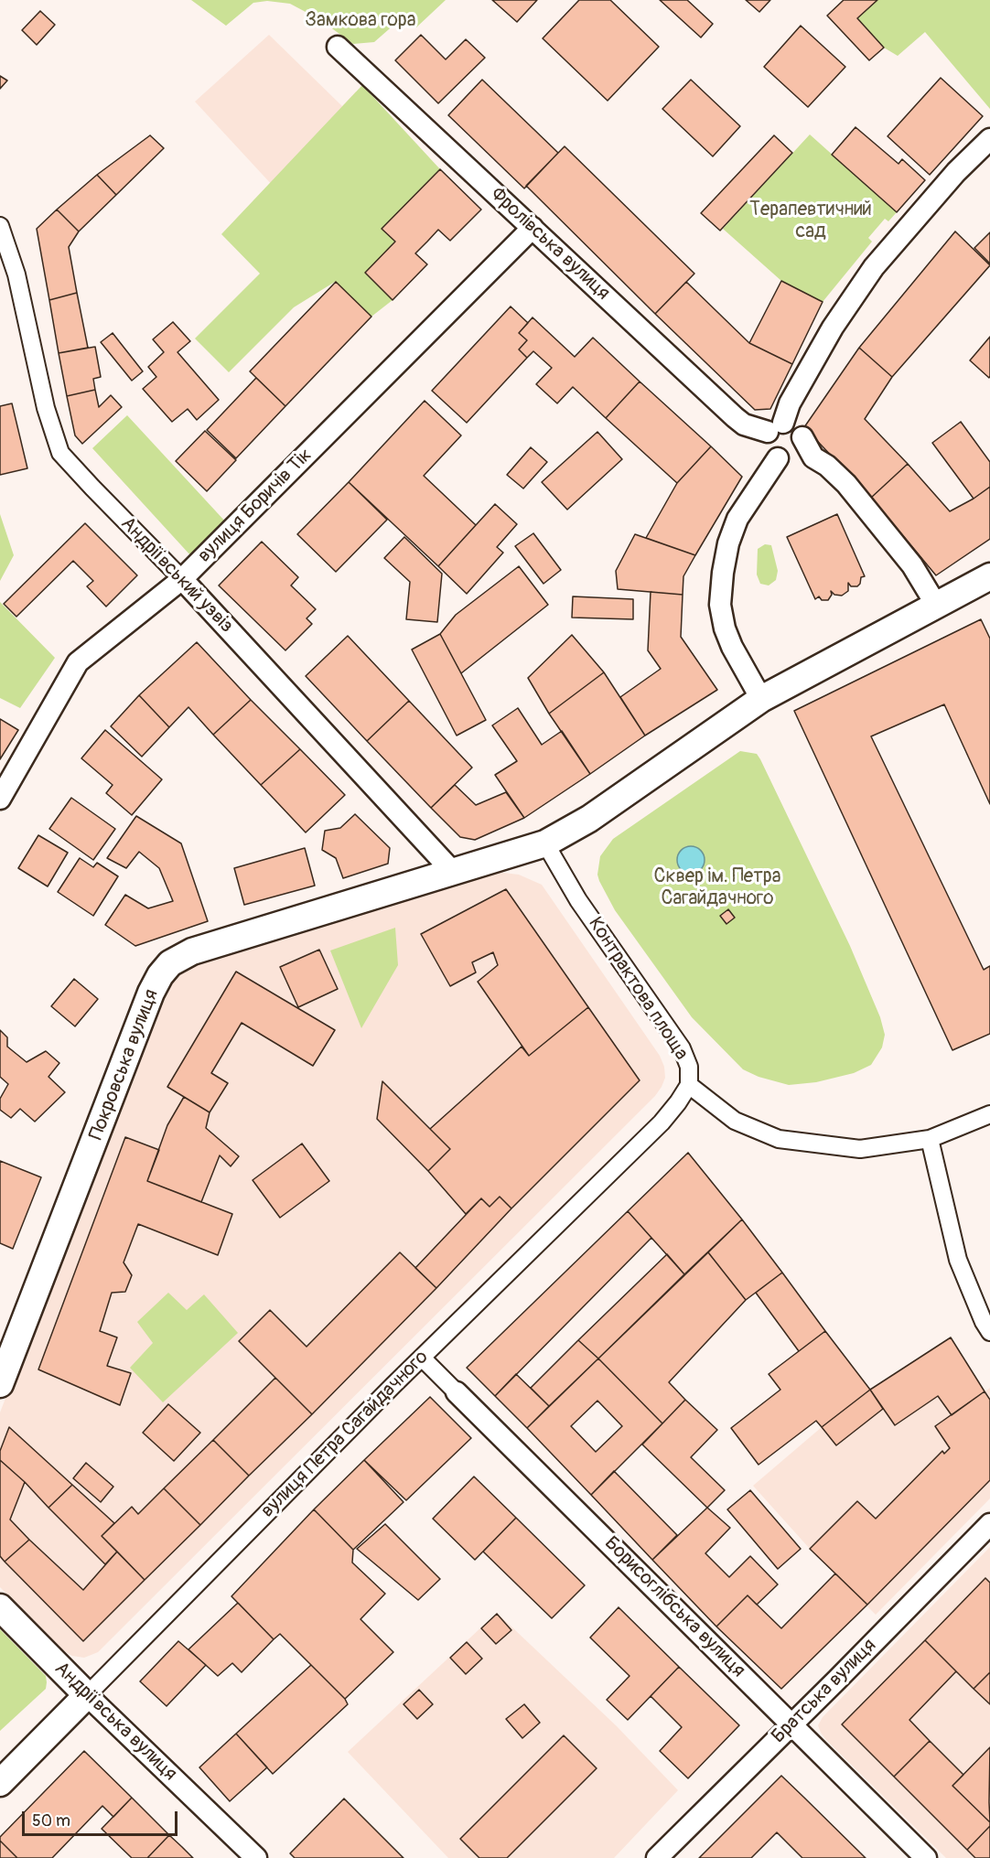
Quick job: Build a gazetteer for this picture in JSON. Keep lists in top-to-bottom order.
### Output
{
  "streets": {
    "street": [
      "Фролівська вулиця",
      "вулиця Боричів Тік",
      "Андріївський узвіз",
      "Контрактова площа",
      "Покровська вулиця",
      "вулиця Петра Сагайдачного",
      "Борисоглібська вулиця",
      "Братська вулиця",
      "Андріївська вулиця"
    ]
  },
  "crossings": [
    ["Фролівська вулиця", "вулиця Боричів Тік"],
    ["вулиця Боричів Тік", "Андріївський узвіз"],
    ["Андріївський узвіз", "Покровська вулиця"],
    ["Контрактова площа", "вулиця Петра Сагайдачного"],
    ["вулиця Петра Сагайдачного", "Борисоглібська вулиця"],
    ["вулиця Петра Сагайдачного", "Андріївська вулиця"],
    ["Борисоглібська вулиця", "Братська вулиця"]
  ],
  "parks": ["Замкова гора", "Терапевтичний сад", "Сквер ім. Петра Сагайдачного"],
  "scale_bar": "50 m"
}
